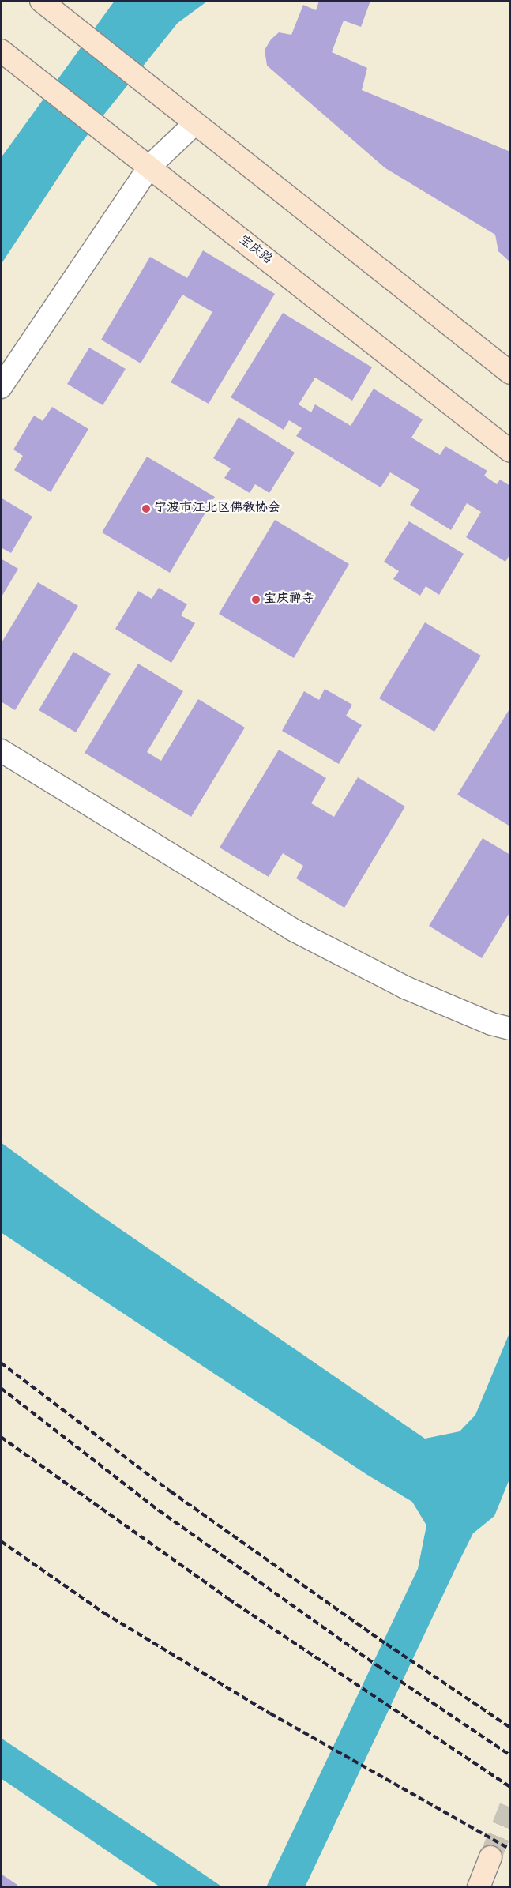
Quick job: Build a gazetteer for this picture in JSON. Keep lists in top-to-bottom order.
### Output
{
  "streets": {
    "main road": ["宝庆路"]
  },
  "places": ["宁波市江北区佛教协会", "宝庆禅寺"]
}
